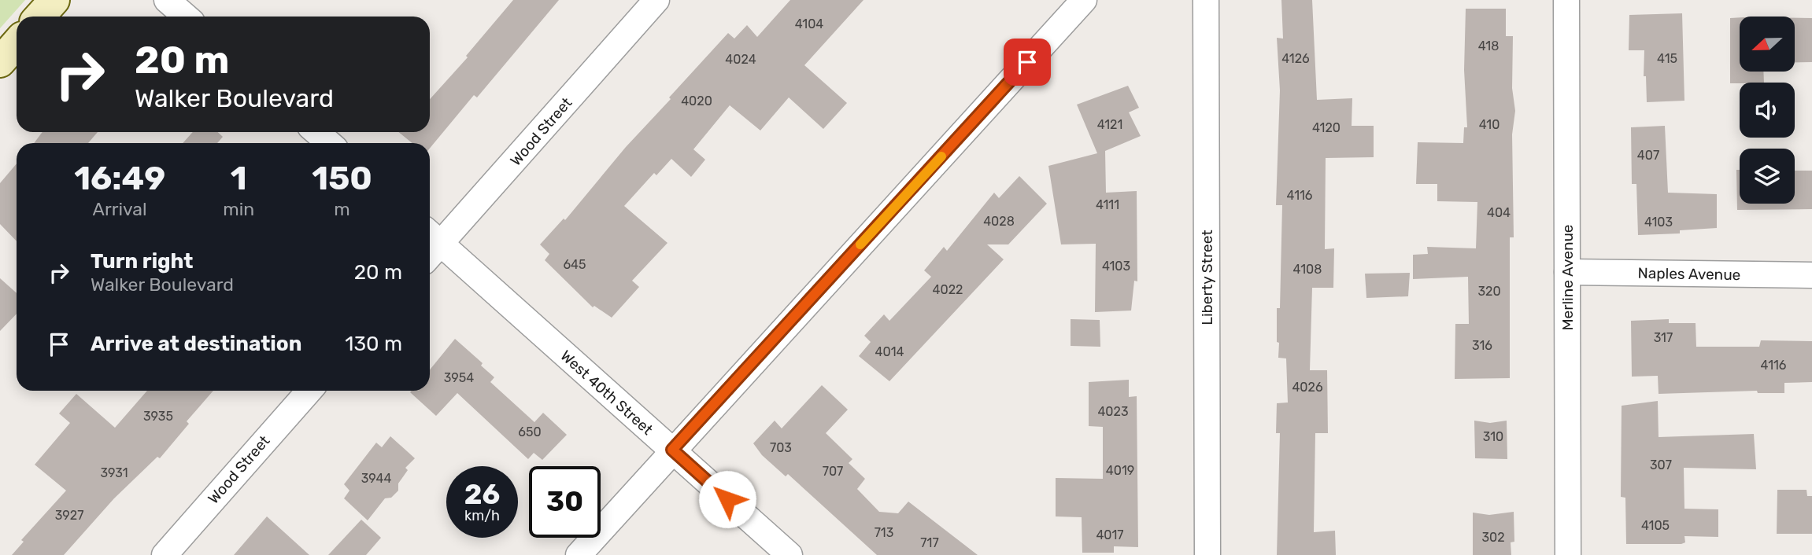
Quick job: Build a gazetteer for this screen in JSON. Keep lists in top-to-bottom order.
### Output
{
  "streets": {
    "street": [
      "Wood Street",
      "Naples Avenue",
      "Liberty Street",
      "Merline Avenue",
      "West 40th Street"
    ]
  },
  "crossings": [
    ["Wood Street", "West 40th Street"],
    ["Naples Avenue", "Merline Avenue"]
  ],
  "house_numbers": [
    "4104",
    "418",
    "4126",
    "415",
    "4024",
    "4020",
    "4121",
    "410",
    "4120",
    "407",
    "4116",
    "4111",
    "404",
    "4028",
    "4103",
    "645",
    "4103",
    "4108",
    "4022",
    "320",
    "317",
    "316",
    "4014",
    "4116",
    "3954",
    "4026",
    "4023",
    "3935",
    "650",
    "310",
    "703",
    "307",
    "4019",
    "707",
    "3931",
    "3944",
    "3927",
    "4105",
    "713",
    "4017",
    "302",
    "717"
  ],
  "north": "left",
  "page": {
    "turn": ["20 m", "Walker Boulevard"],
    "eta": [
      "16:49",
      "Arrival",
      "1",
      "min",
      "150",
      "m"
    ],
    "list": [
      {
        "name": "Turn right",
        "note": "Walker Boulevard",
        "value": "20 m"
      },
      {
        "name": "Arrive at destination",
        "value": "130 m"
      }
    ],
    "speed": "26 km/h",
    "limit": "30"
  }
}
